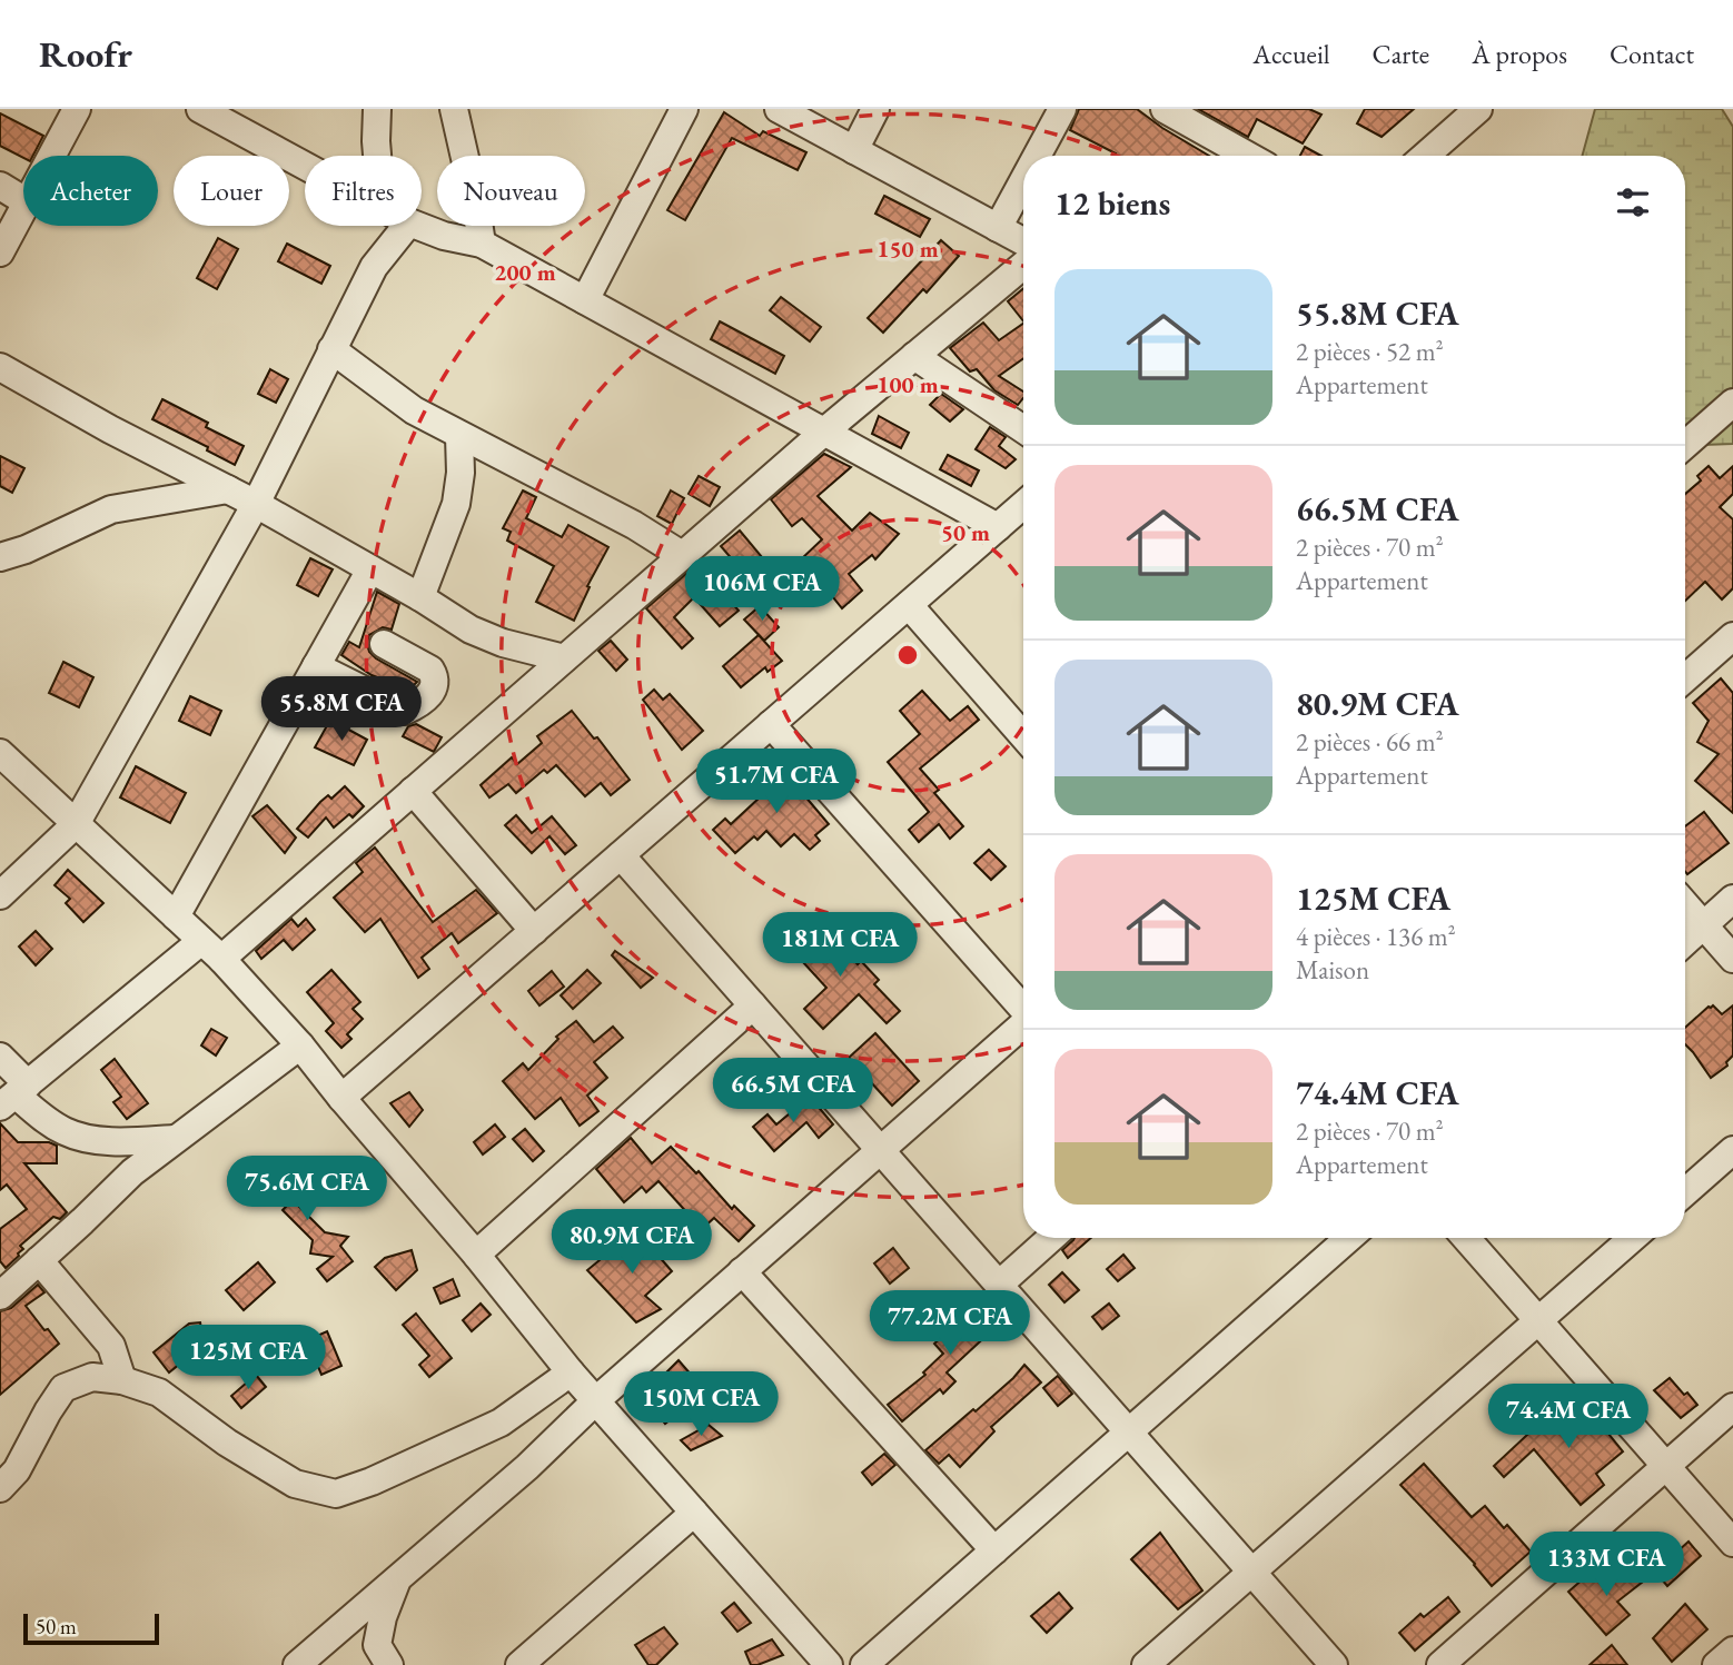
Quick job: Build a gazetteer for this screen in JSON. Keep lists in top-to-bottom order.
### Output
{
  "scale_bar": "50 m",
  "page": {
    "header": "Roofr",
    "nav": [
      "Accueil",
      "Carte",
      "À propos",
      "Contact"
    ],
    "chip": [
      "Acheter",
      "Louer",
      "Filtres",
      "Nouveau"
    ],
    "heading": "12 biens",
    "list": [
      {
        "name": "55.8M CFA",
        "note": "2 pièces · 52 m² · Appartement"
      },
      {
        "name": "66.5M CFA",
        "note": "2 pièces · 70 m² · Appartement"
      },
      {
        "name": "80.9M CFA",
        "note": "2 pièces · 66 m² · Appartement"
      },
      {
        "name": "125M CFA",
        "note": "4 pièces · 136 m² · Maison"
      },
      {
        "name": "74.4M CFA",
        "note": "2 pièces · 70 m² · Appartement"
      }
    ],
    "price": [
      "106M CFA",
      "55.8M CFA",
      "51.7M CFA",
      "181M CFA",
      "66.5M CFA",
      "75.6M CFA",
      "80.9M CFA",
      "77.2M CFA",
      "125M CFA",
      "150M CFA",
      "74.4M CFA",
      "133M CFA"
    ],
    "scale": "50 m"
  },
  "rings": [
    "150 m",
    "200 m",
    "100 m",
    "50 m"
  ]
}
